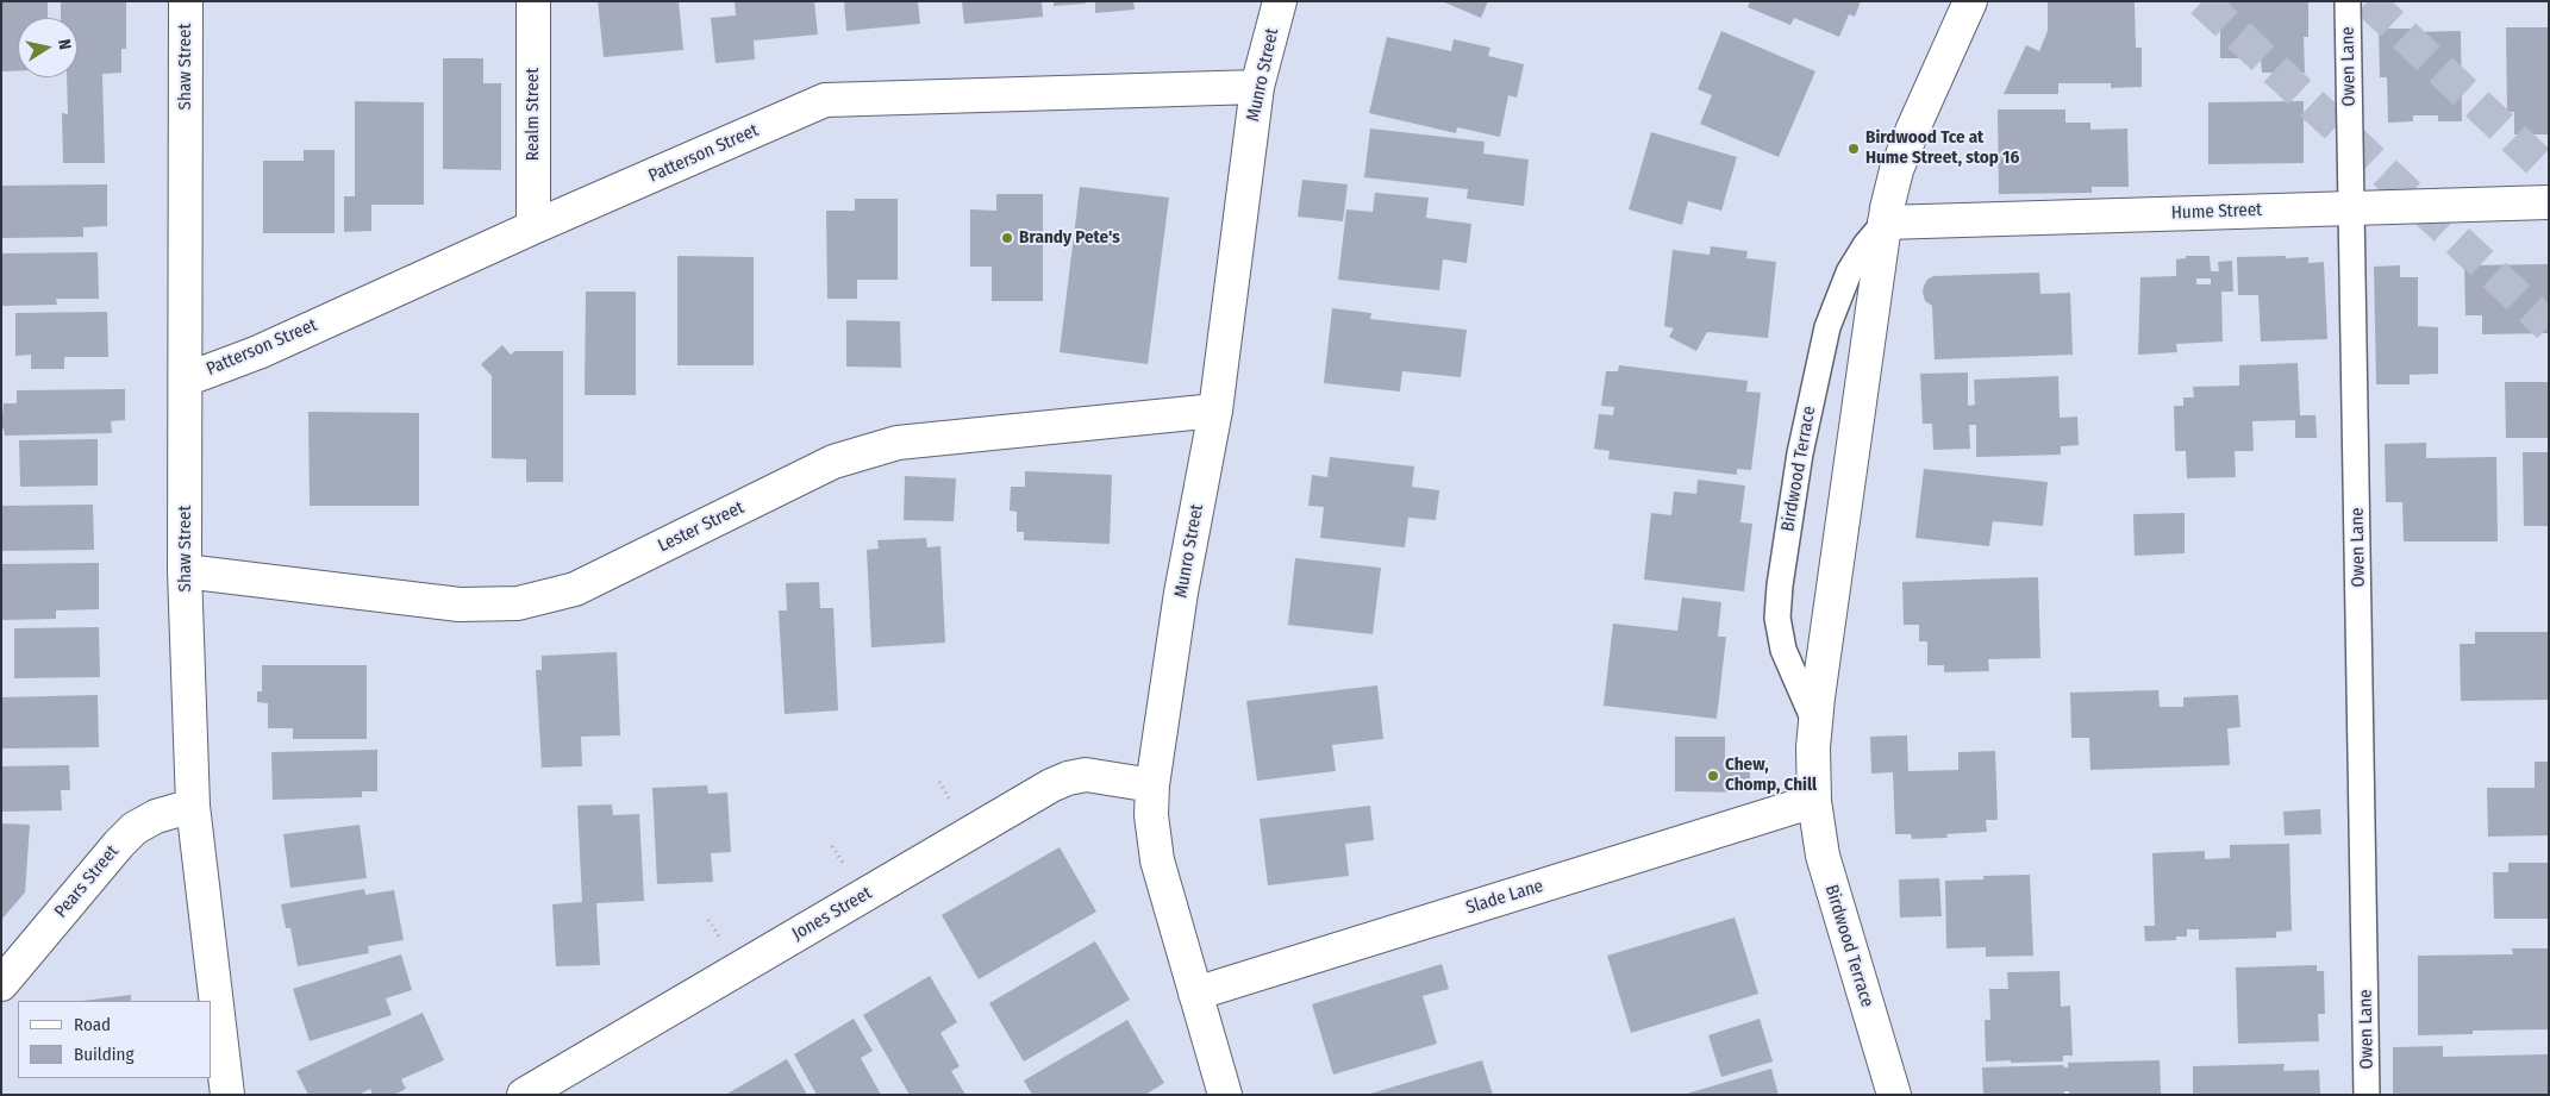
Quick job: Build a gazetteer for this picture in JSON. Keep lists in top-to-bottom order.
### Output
{
  "streets": {
    "street": [
      "Shaw Street",
      "Munro Street",
      "Realm Street",
      "Patterson Street",
      "Hume Street",
      "Birdwood Terrace",
      "Lester Street",
      "Pears Street",
      "Slade Lane",
      "Jones Street"
    ],
    "lane": ["Owen Lane"]
  },
  "crossings": [
    ["Shaw Street", "Patterson Street"],
    ["Shaw Street", "Lester Street"],
    ["Shaw Street", "Pears Street"],
    ["Owen Lane", "Hume Street"],
    ["Munro Street", "Patterson Street"],
    ["Munro Street", "Lester Street"],
    ["Munro Street", "Slade Lane"],
    ["Munro Street", "Jones Street"],
    ["Realm Street", "Patterson Street"],
    ["Hume Street", "Birdwood Terrace"],
    ["Birdwood Terrace", "Slade Lane"]
  ],
  "places": ["Birdwood Tce at Hume Street, stop 16", "Brandy Pete's", "Chew, Chomp, Chill"],
  "legend": ["Road", "Building"],
  "north": "right"
}
